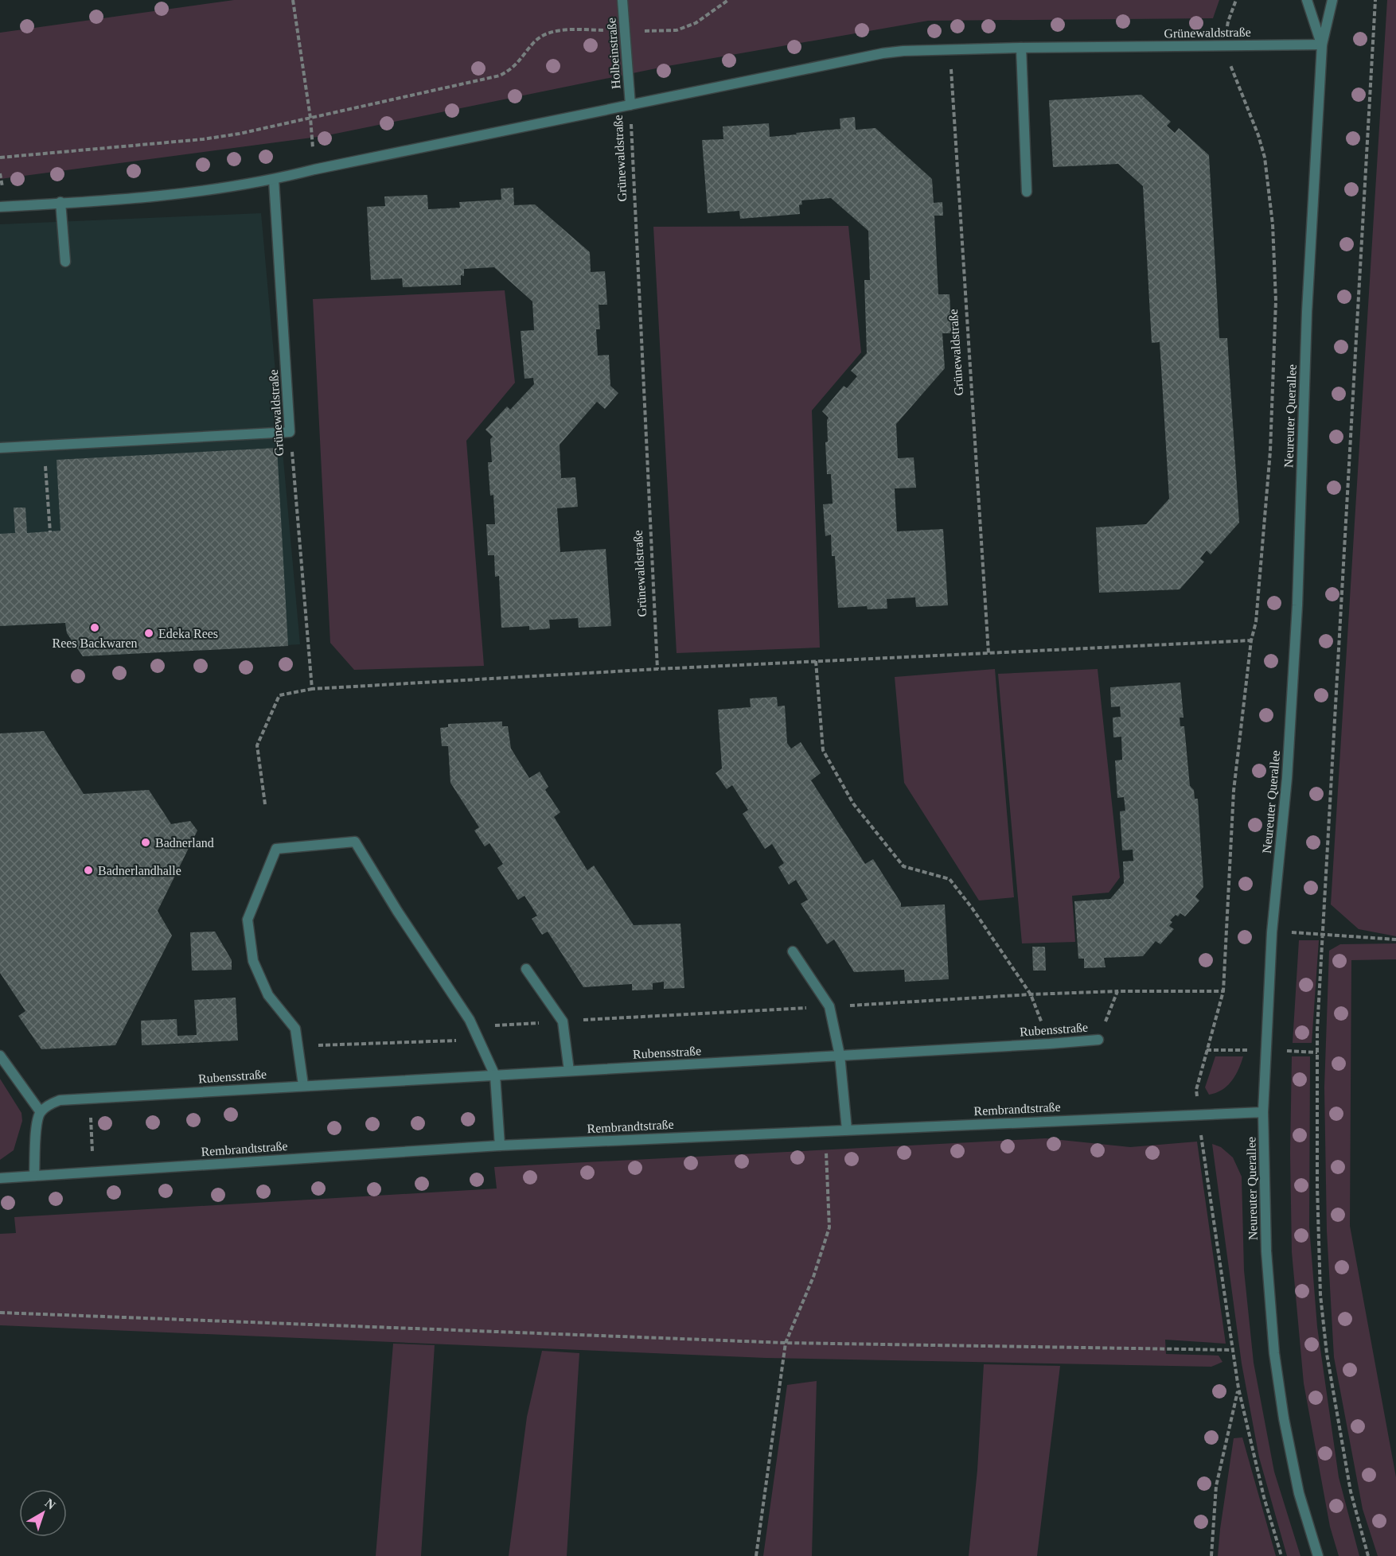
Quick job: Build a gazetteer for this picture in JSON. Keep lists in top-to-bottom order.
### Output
{
  "streets": {
    "street": [
      "Grünewaldstraße",
      "Holbeinstraße",
      "Neureuter Querallee",
      "Rubensstraße",
      "Rembrandtstraße"
    ]
  },
  "crossings": [
    ["Grünewaldstraße", "Holbeinstraße"],
    ["Grünewaldstraße", "Neureuter Querallee"],
    ["Neureuter Querallee", "Rembrandtstraße"]
  ],
  "places": [
    "Rees Backwaren",
    "Edeka Rees",
    "Badnerland",
    "Badnerlandhalle"
  ],
  "north": "top right"
}
